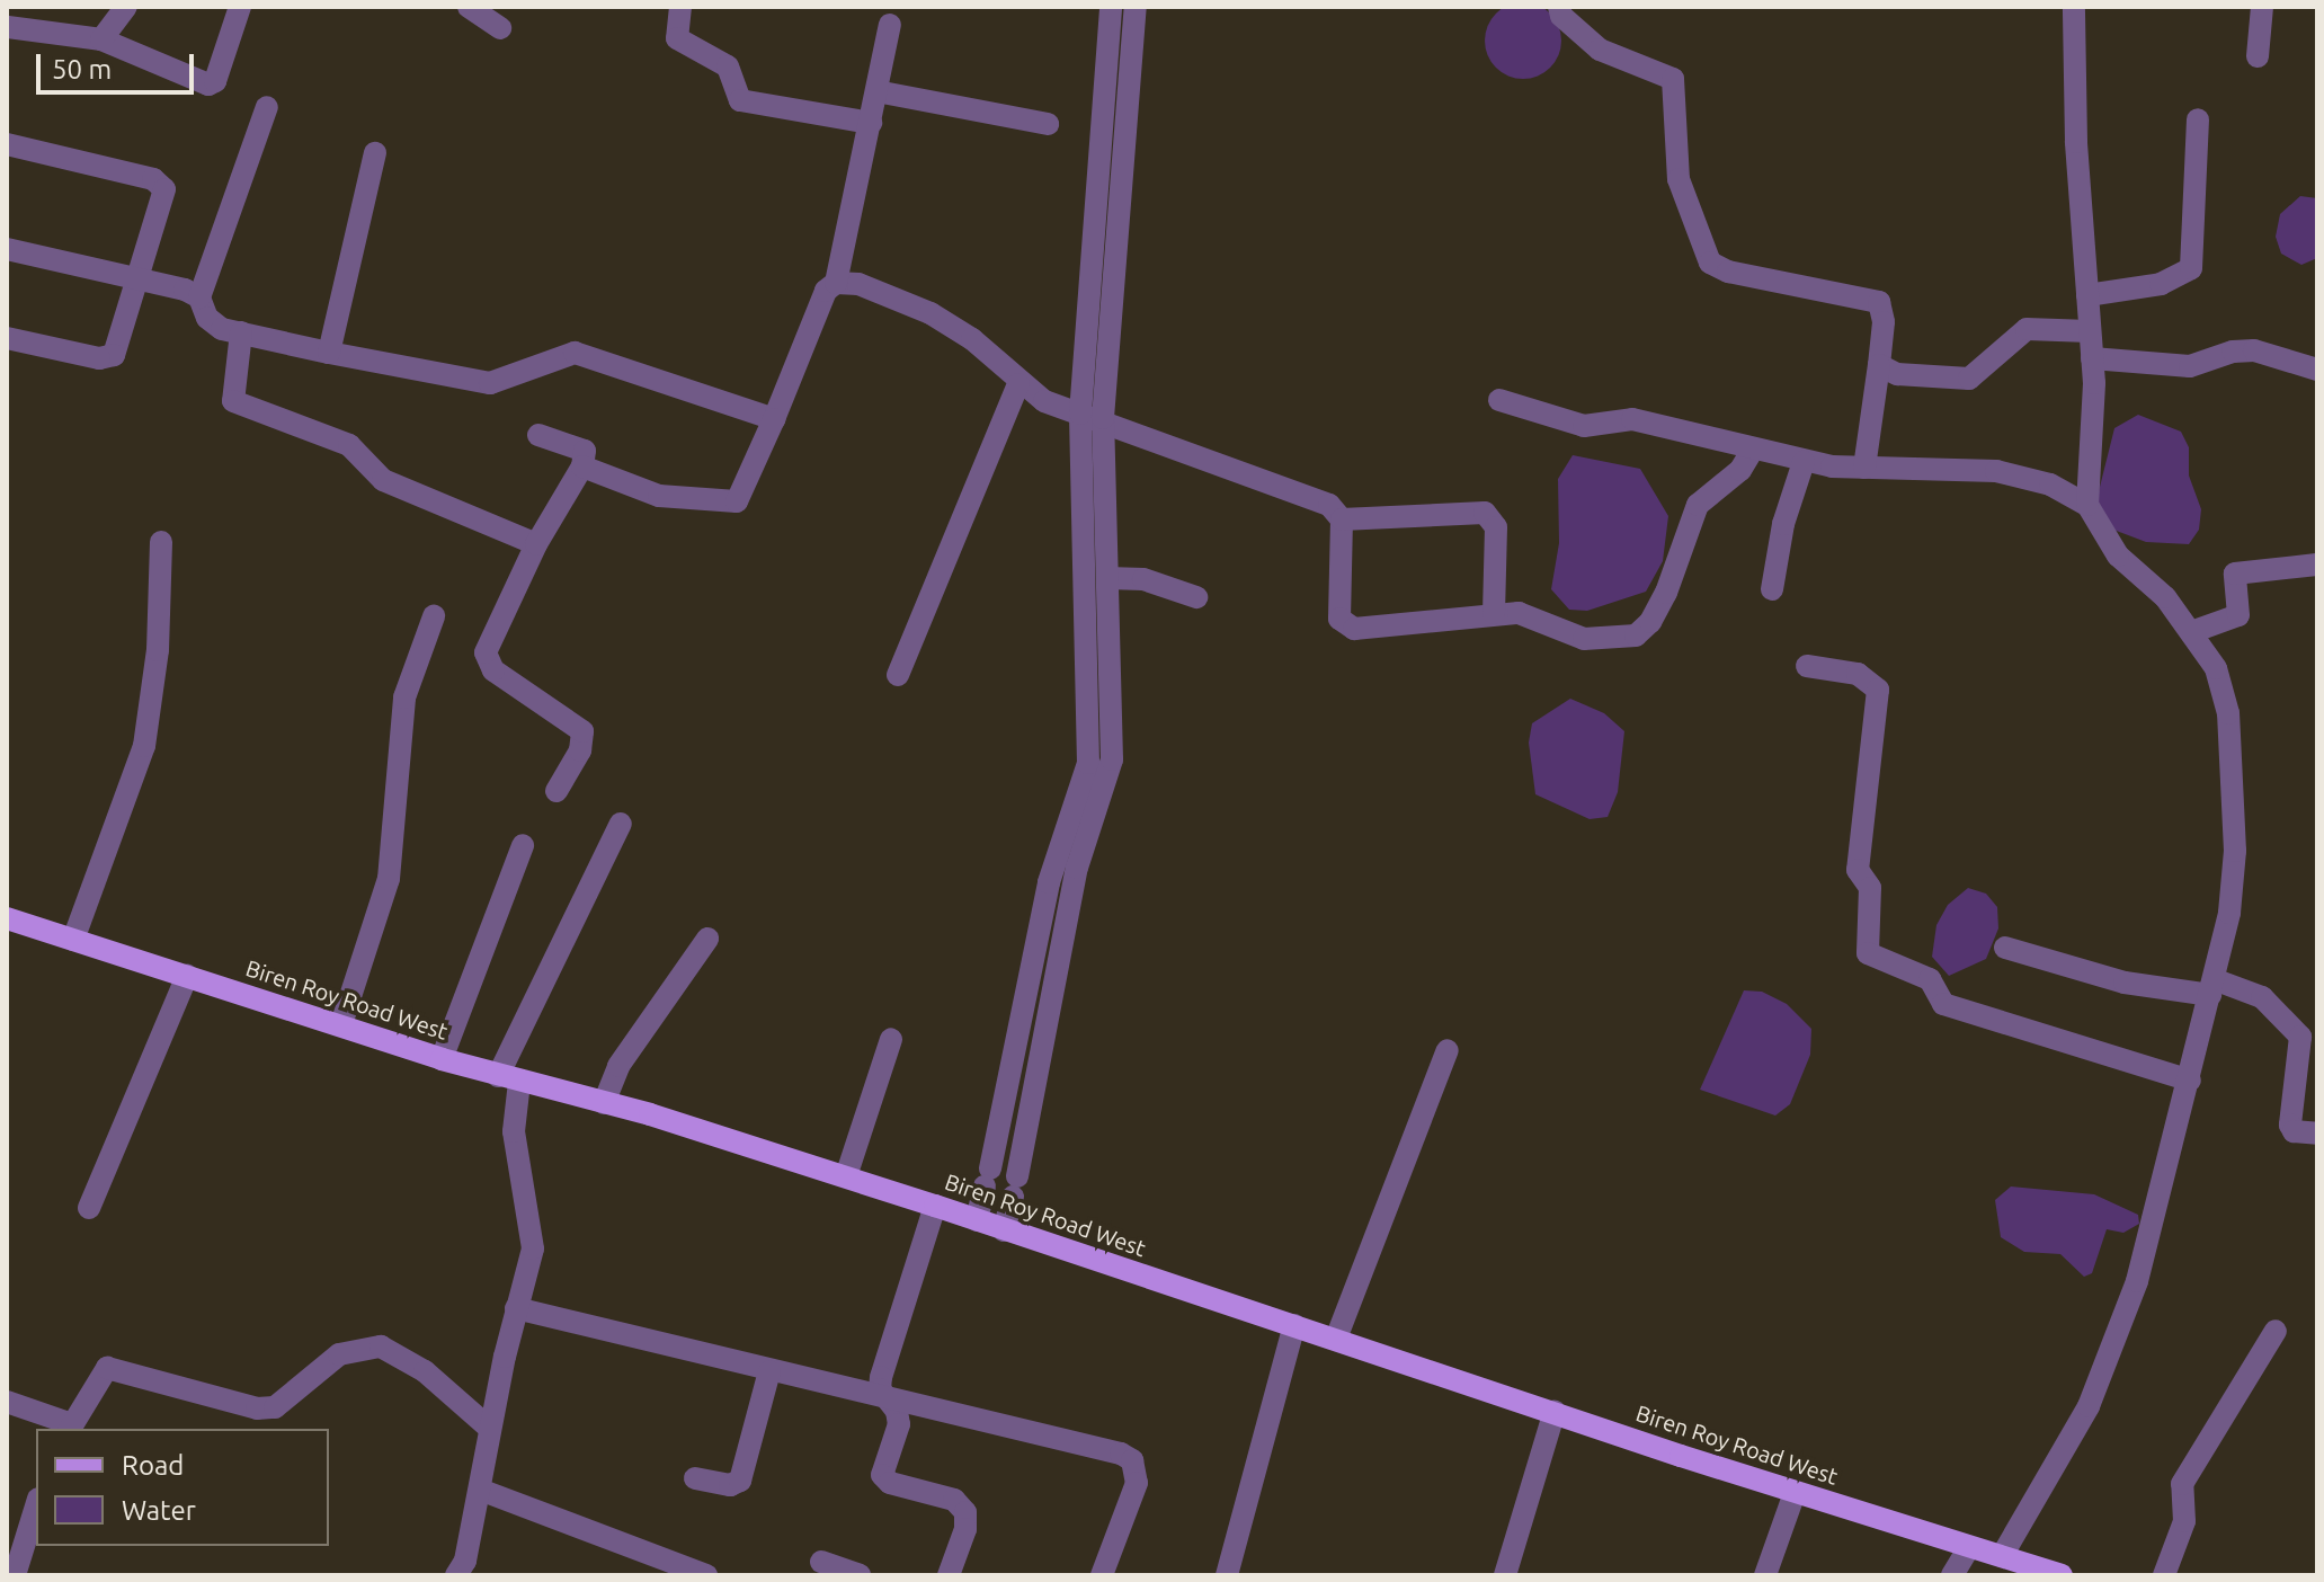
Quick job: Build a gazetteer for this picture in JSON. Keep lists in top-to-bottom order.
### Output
{
  "streets": {
    "main road": ["Biren Roy Road West"]
  },
  "legend": ["Road", "Water"],
  "scale_bar": "50 m"
}
